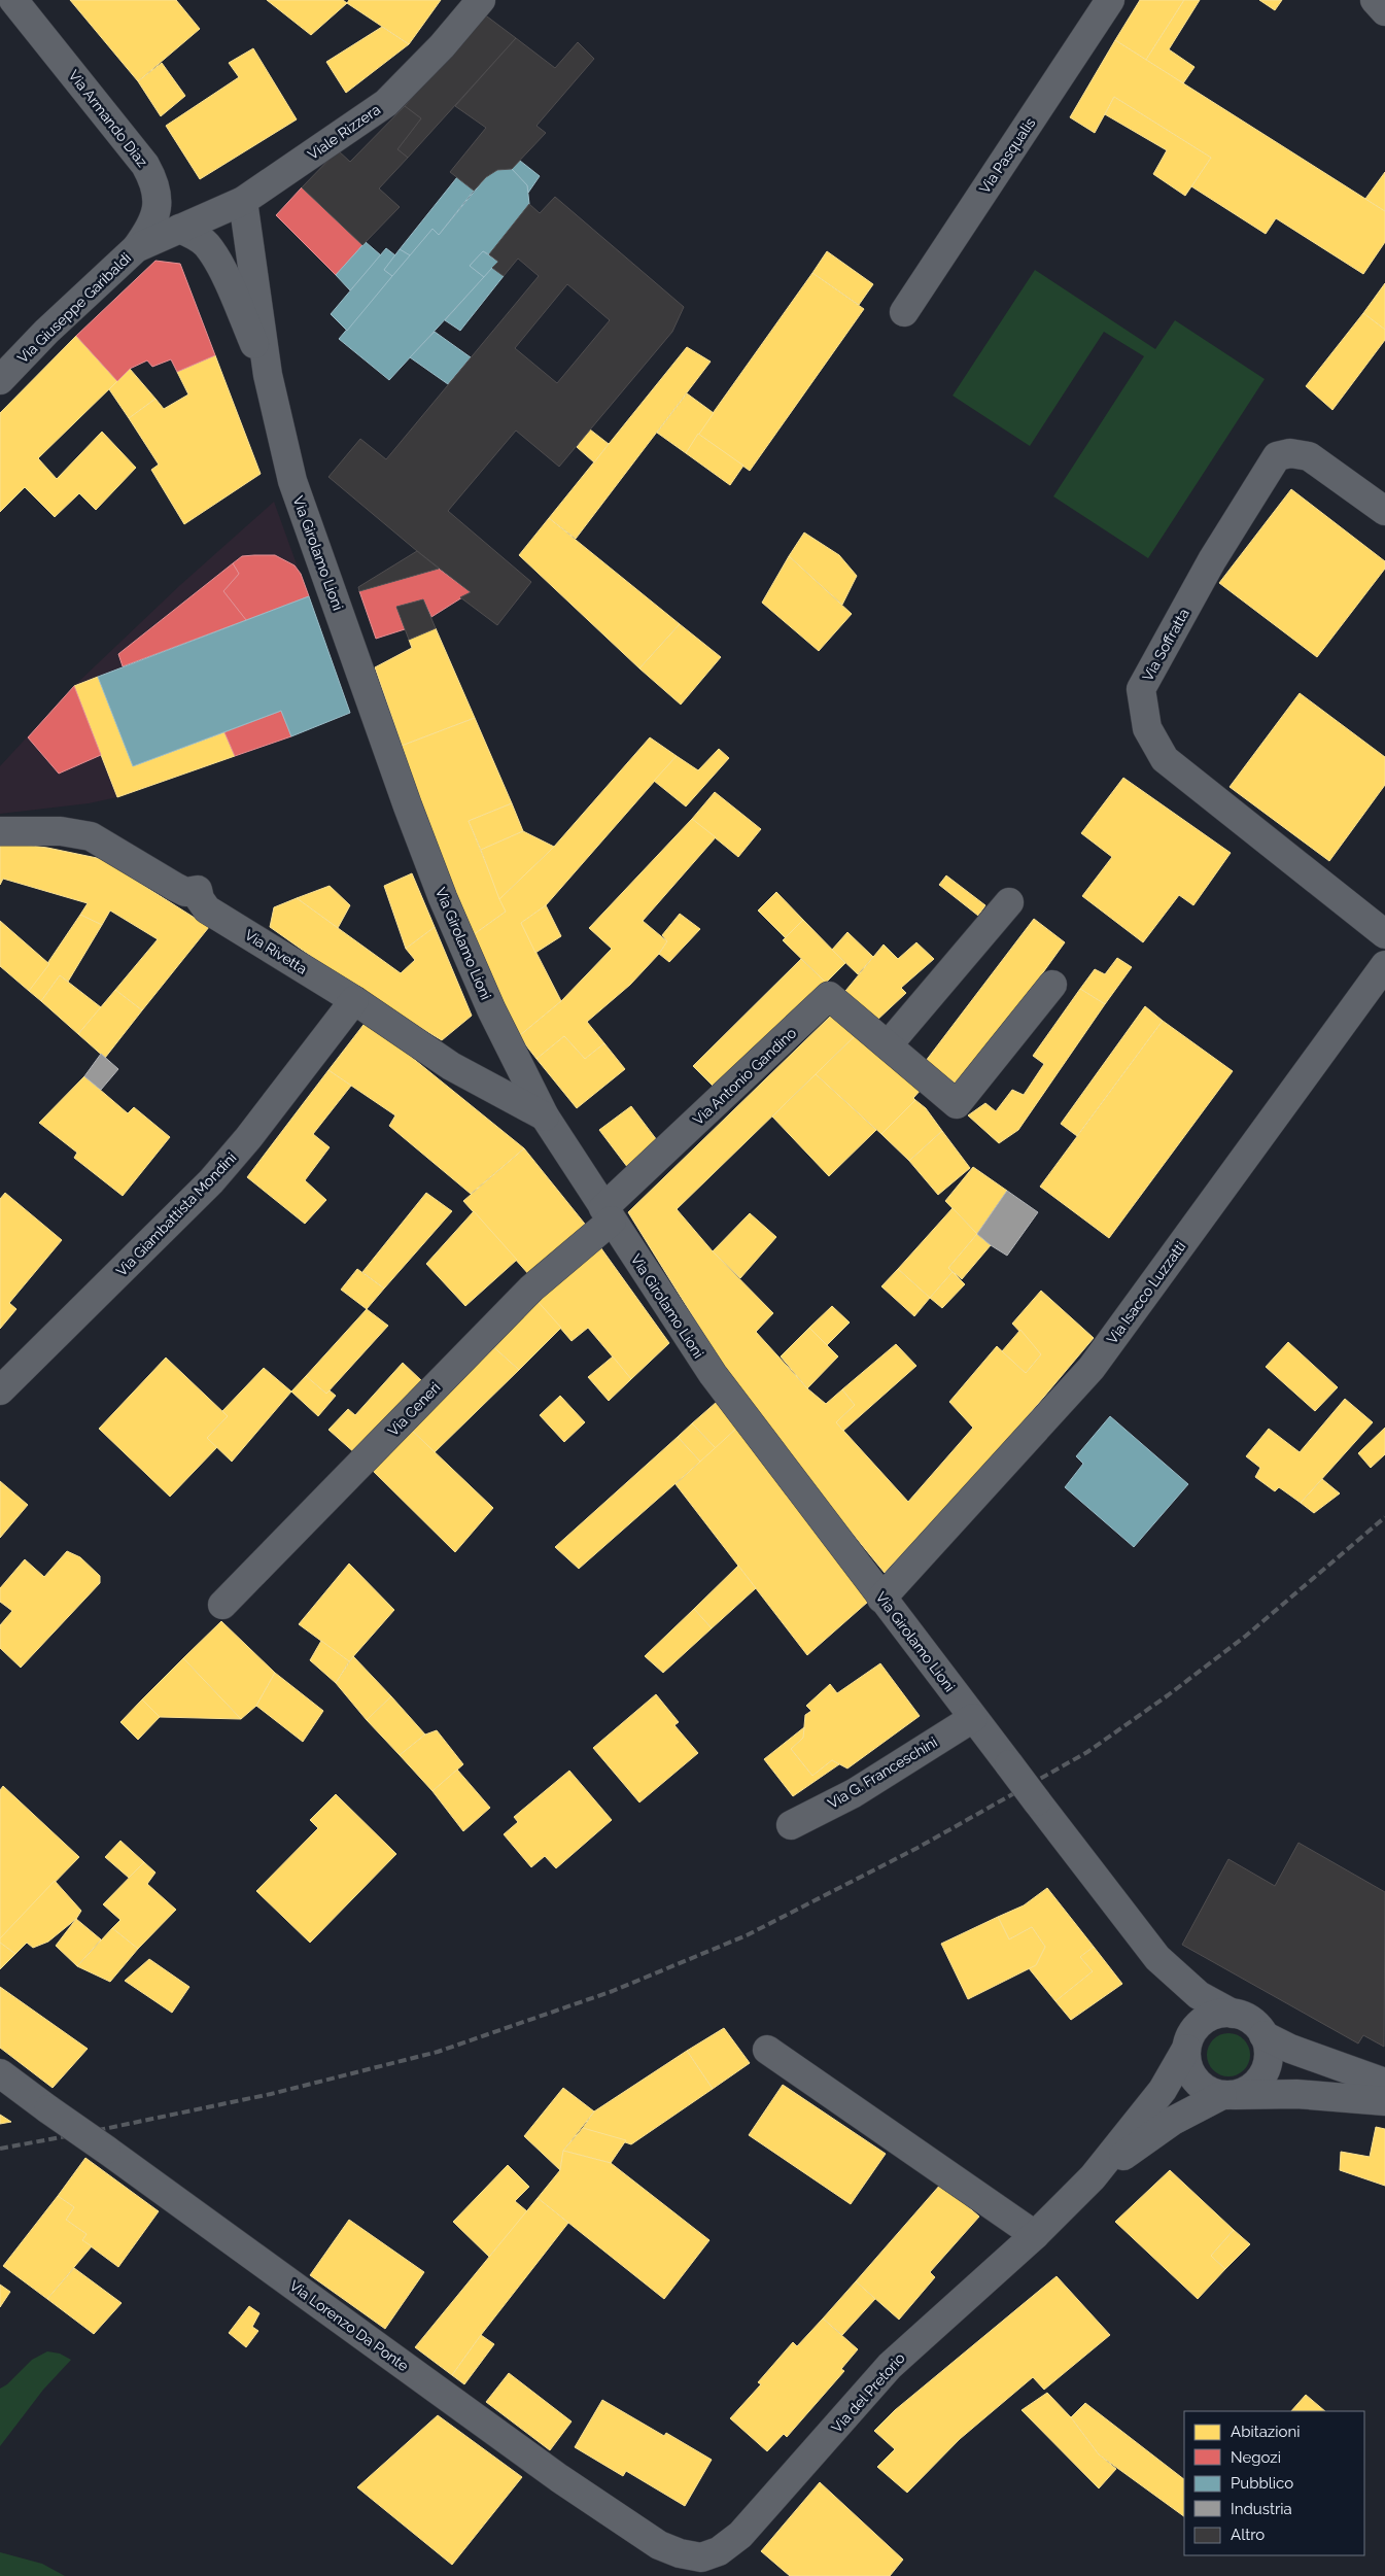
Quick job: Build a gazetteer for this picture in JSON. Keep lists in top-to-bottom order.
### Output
{
  "streets": {
    "street": [
      "Via Armando Diaz",
      "Viale Rizzera",
      "Via Pasqualis",
      "Via Giuseppe Garibaldi",
      "Via Girolamo Lioni",
      "Via Soffratta",
      "Via Rivetta",
      "Via Antonio Gandino",
      "Via Giambattista Mondini",
      "Via Isacco Luzzatti",
      "Via Ceneri",
      "Via G. Franceschini",
      "Via Lorenzo Da Ponte",
      "Via del Pretorio"
    ]
  },
  "crossings": [
    ["Via Armando Diaz", "Via Giuseppe Garibaldi"],
    ["Viale Rizzera", "Via Giuseppe Garibaldi"],
    ["Via Girolamo Lioni", "Via Rivetta"],
    ["Via Girolamo Lioni", "Via Antonio Gandino"],
    ["Via Girolamo Lioni", "Via Isacco Luzzatti"],
    ["Via Girolamo Lioni", "Via Ceneri"],
    ["Via Girolamo Lioni", "Via G. Franceschini"],
    ["Via Girolamo Lioni", "Via del Pretorio"],
    ["Via Rivetta", "Via Giambattista Mondini"],
    ["Via Antonio Gandino", "Via Ceneri"],
    ["Via Lorenzo Da Ponte", "Via del Pretorio"]
  ],
  "legend": [
    "Abitazioni",
    "Negozi",
    "Pubblico",
    "Industria",
    "Altro"
  ]
}
